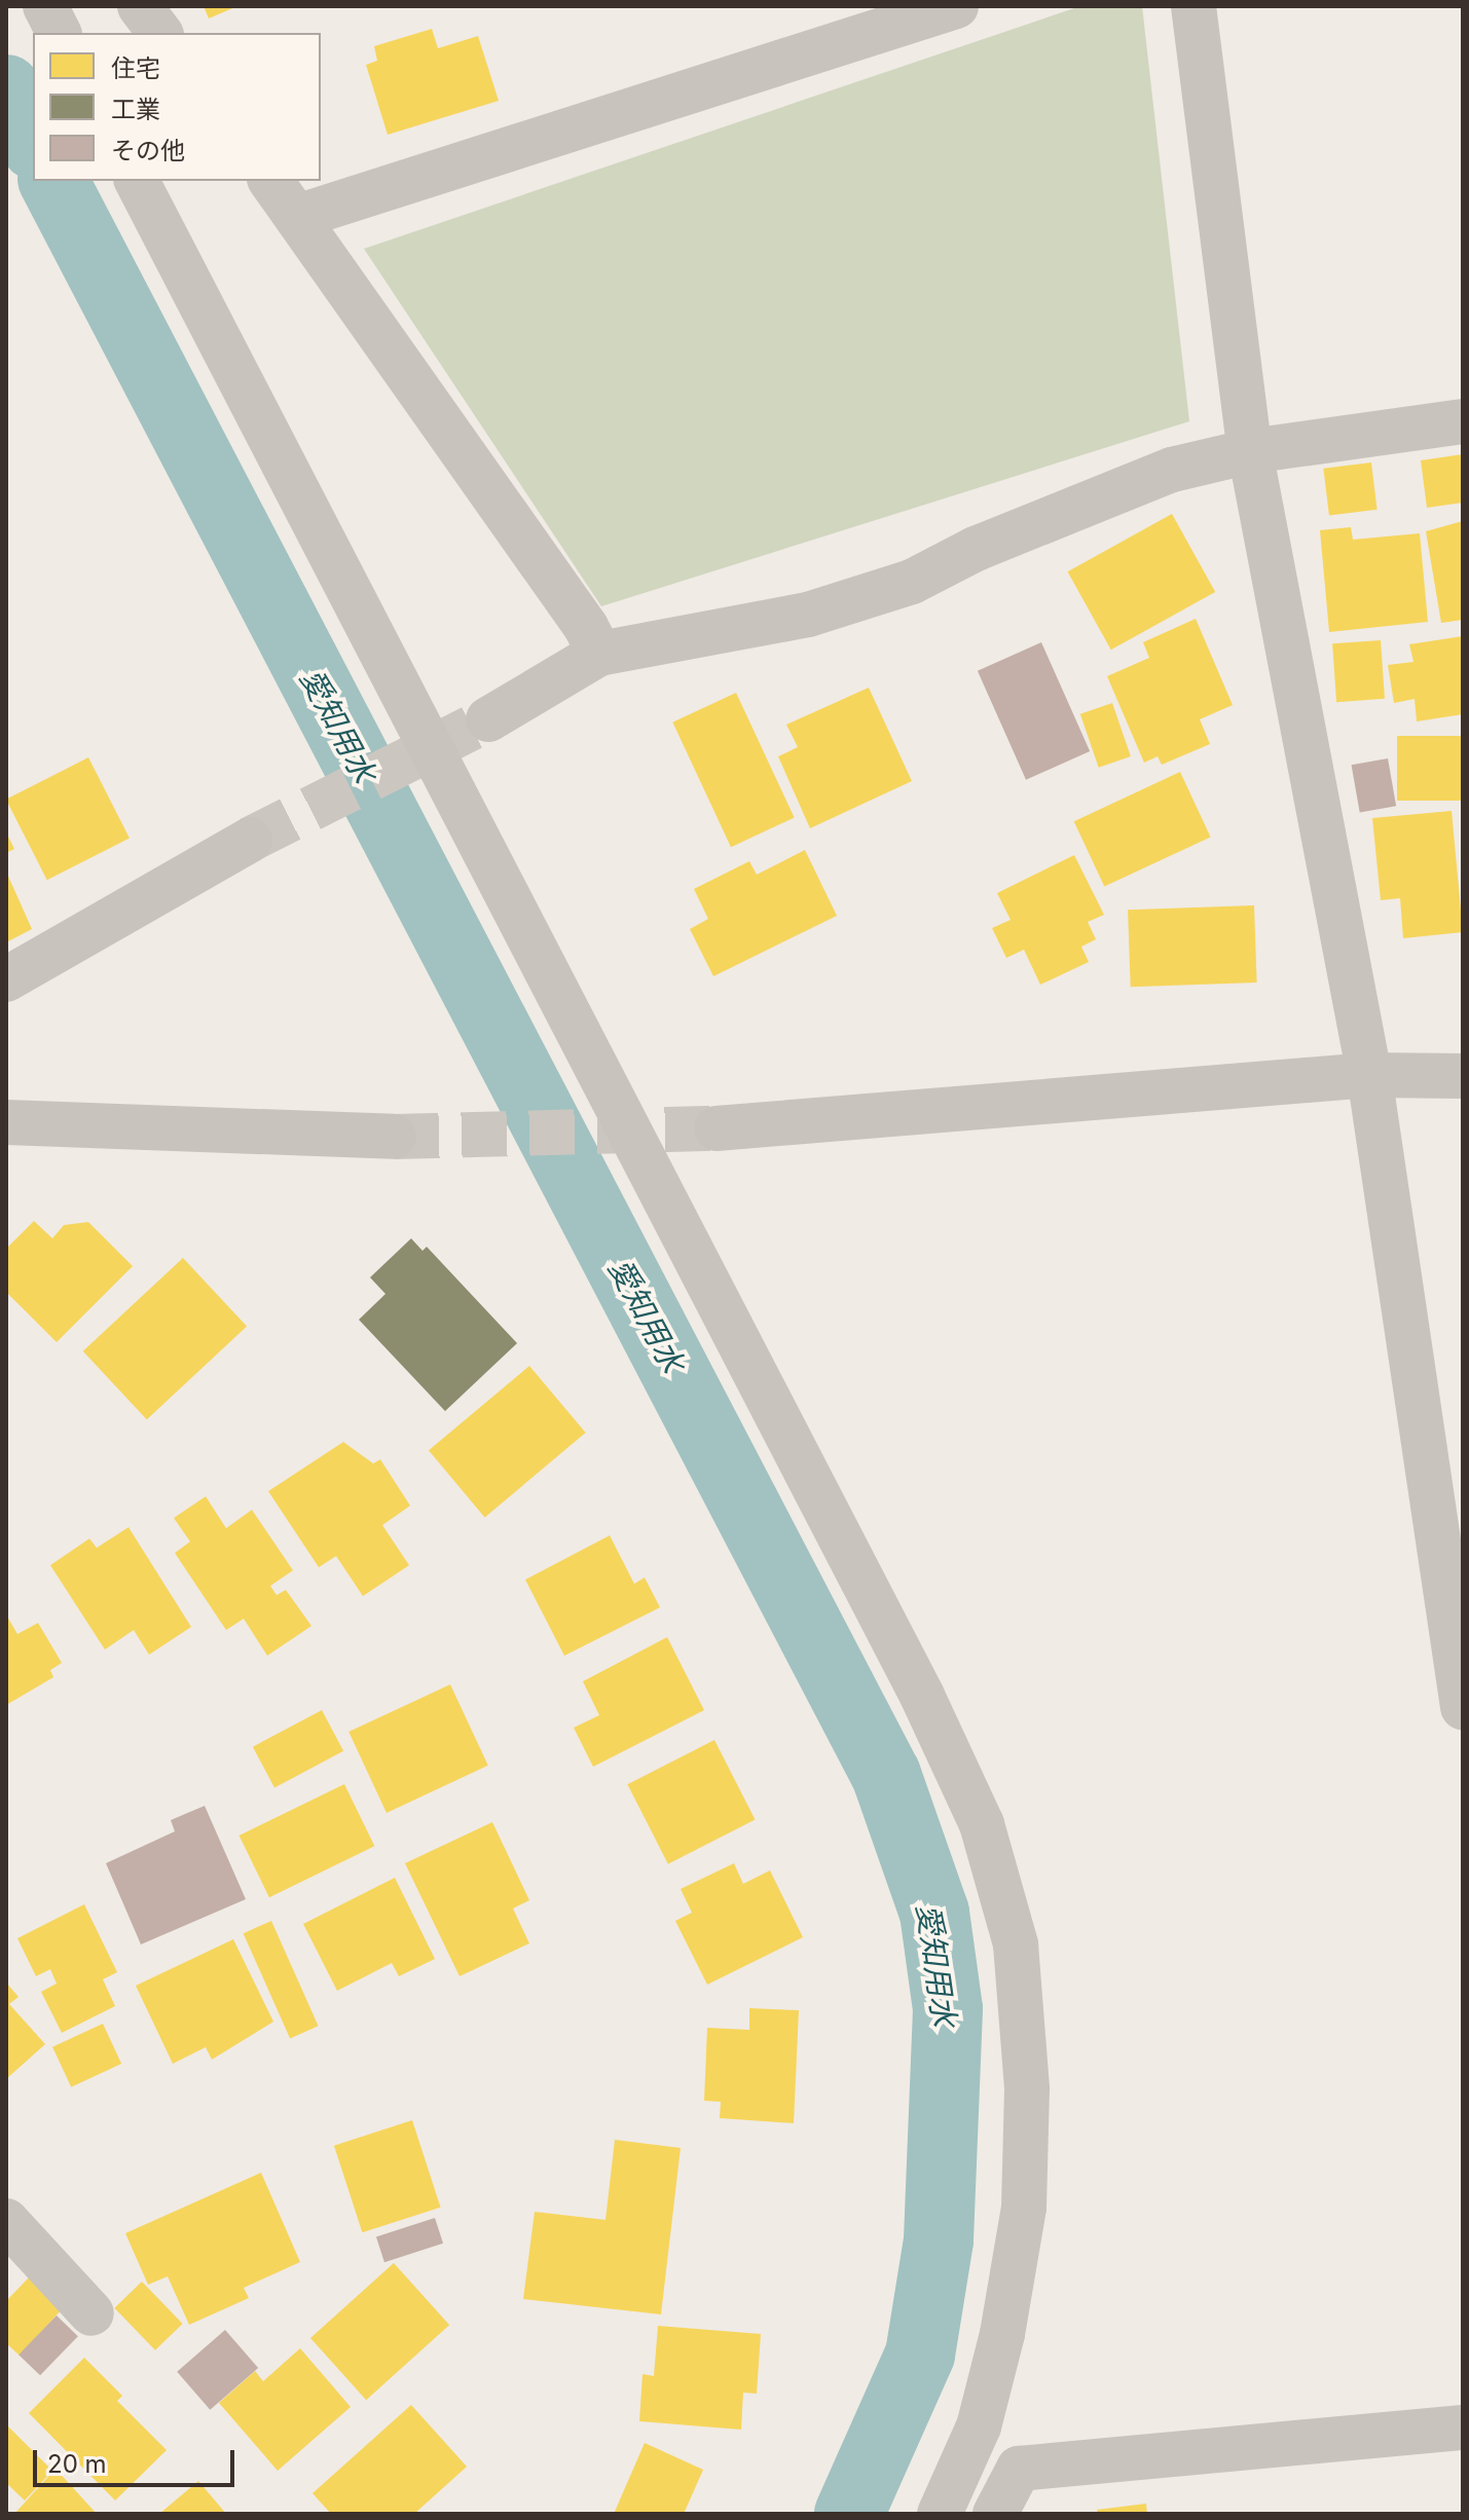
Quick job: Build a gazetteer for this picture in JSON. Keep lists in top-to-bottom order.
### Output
{
  "water": ["愛知用水"],
  "legend": ["住宅", "工業", "その他"],
  "scale_bar": "20 m"
}
